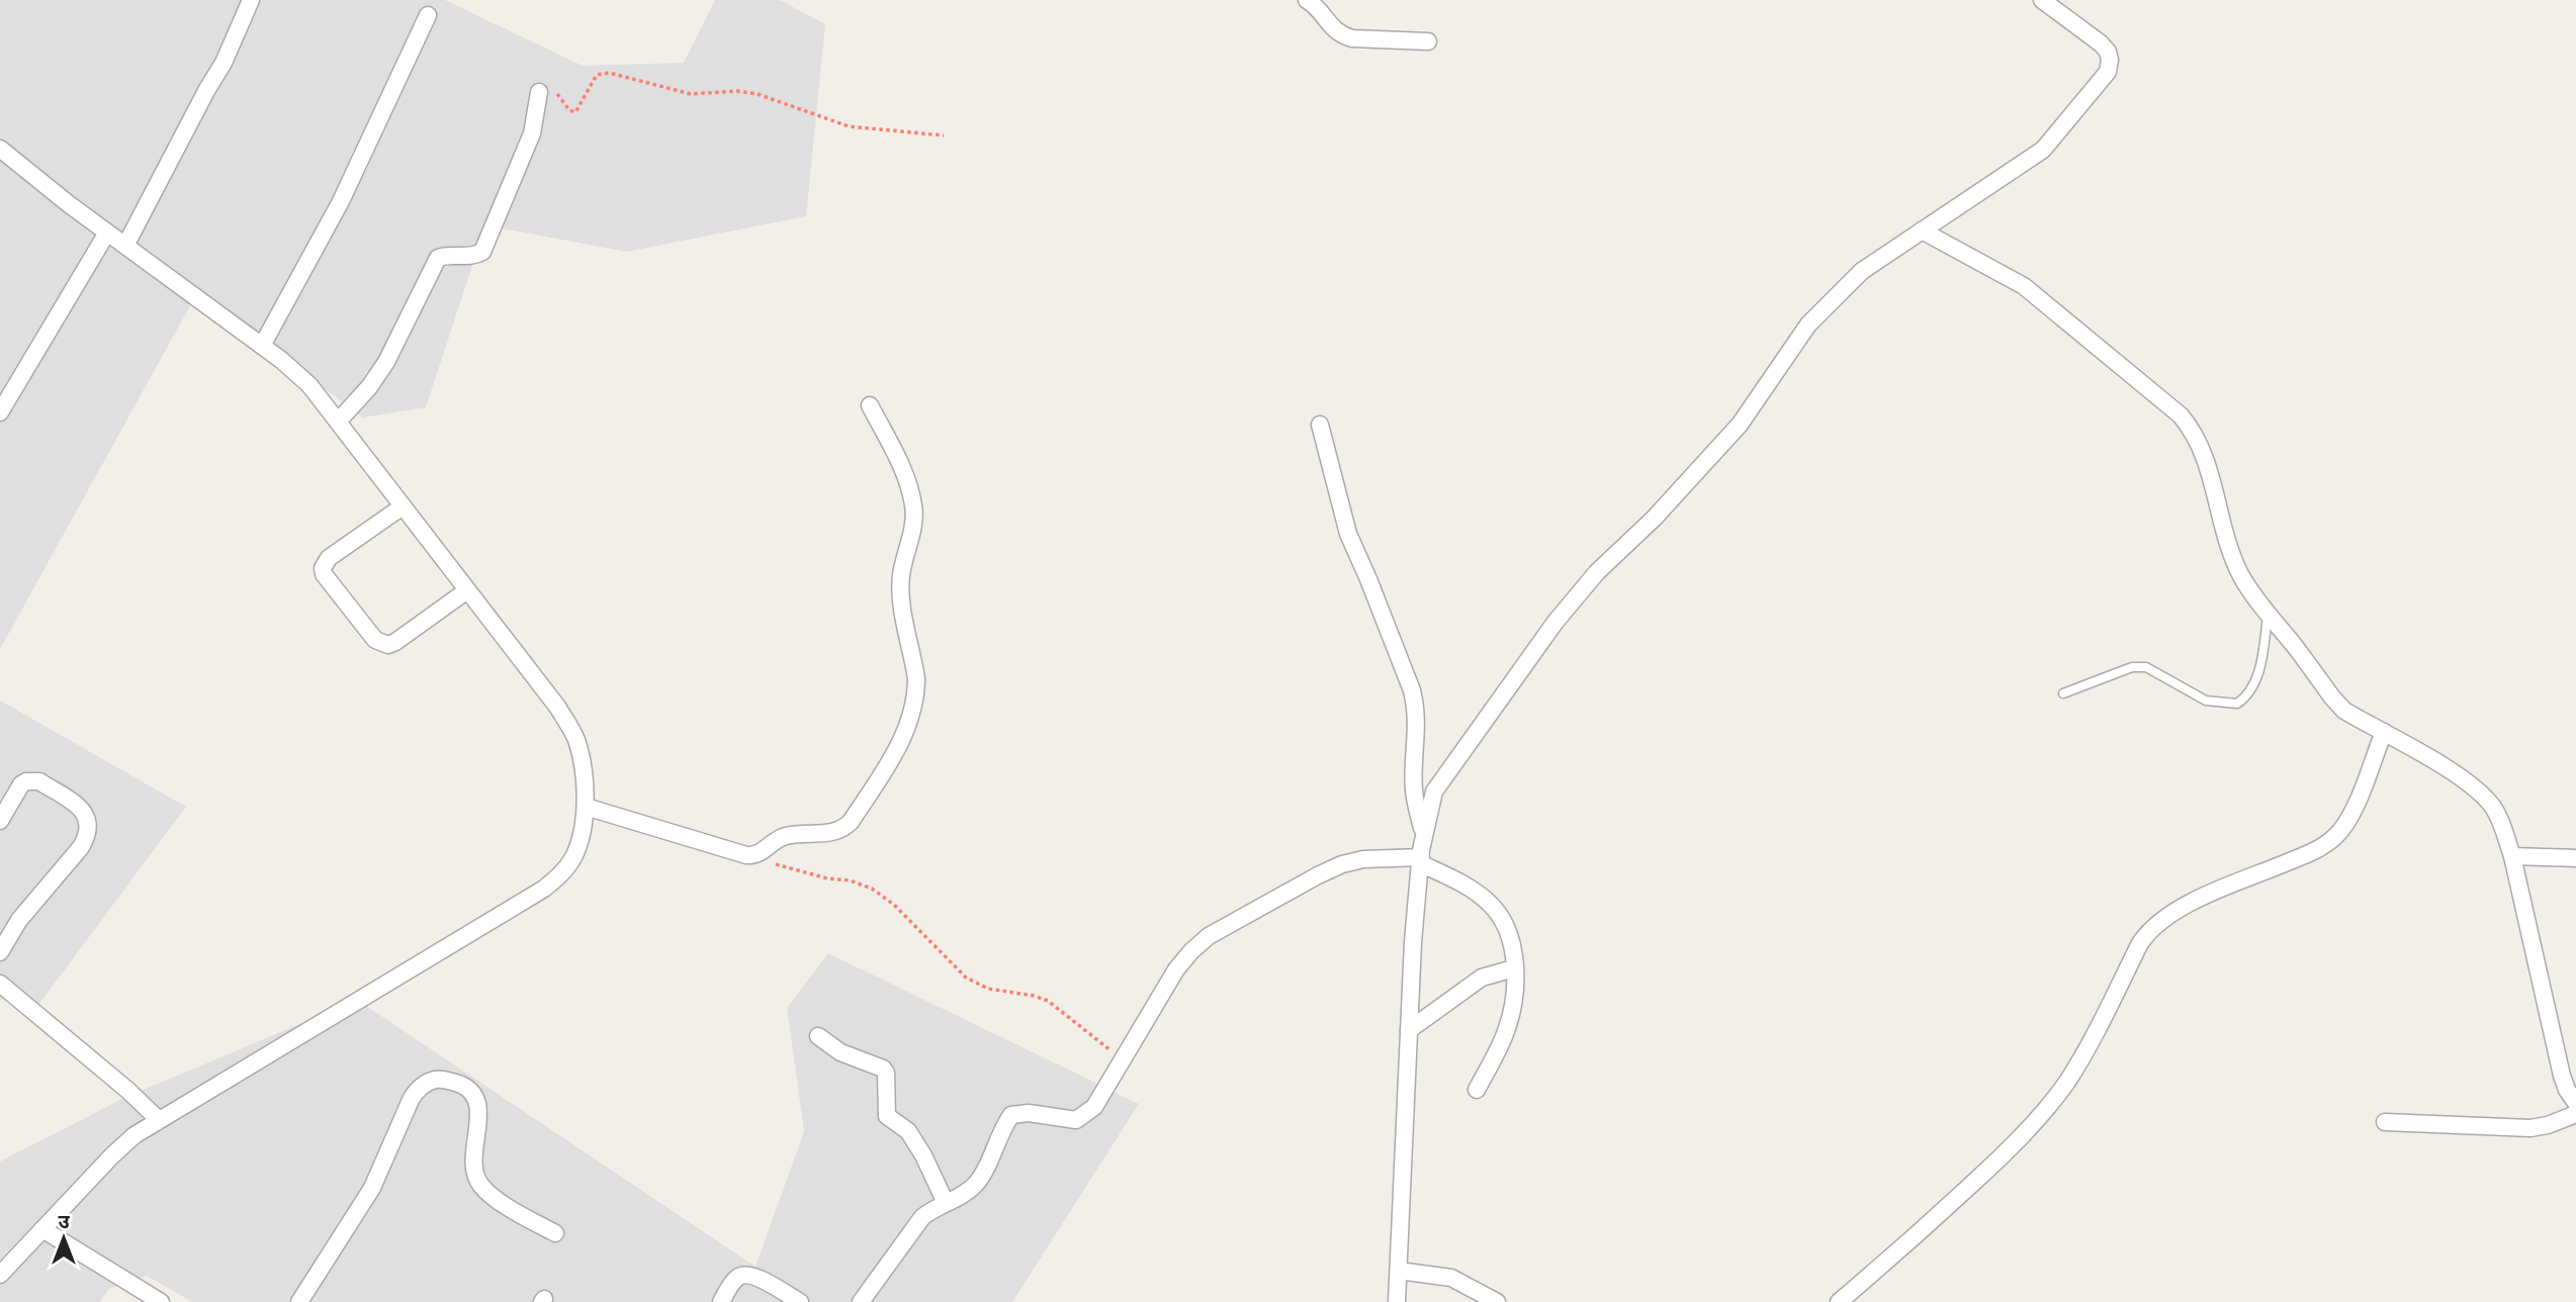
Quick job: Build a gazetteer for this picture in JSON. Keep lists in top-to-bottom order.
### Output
{
  "north": "top"
}
